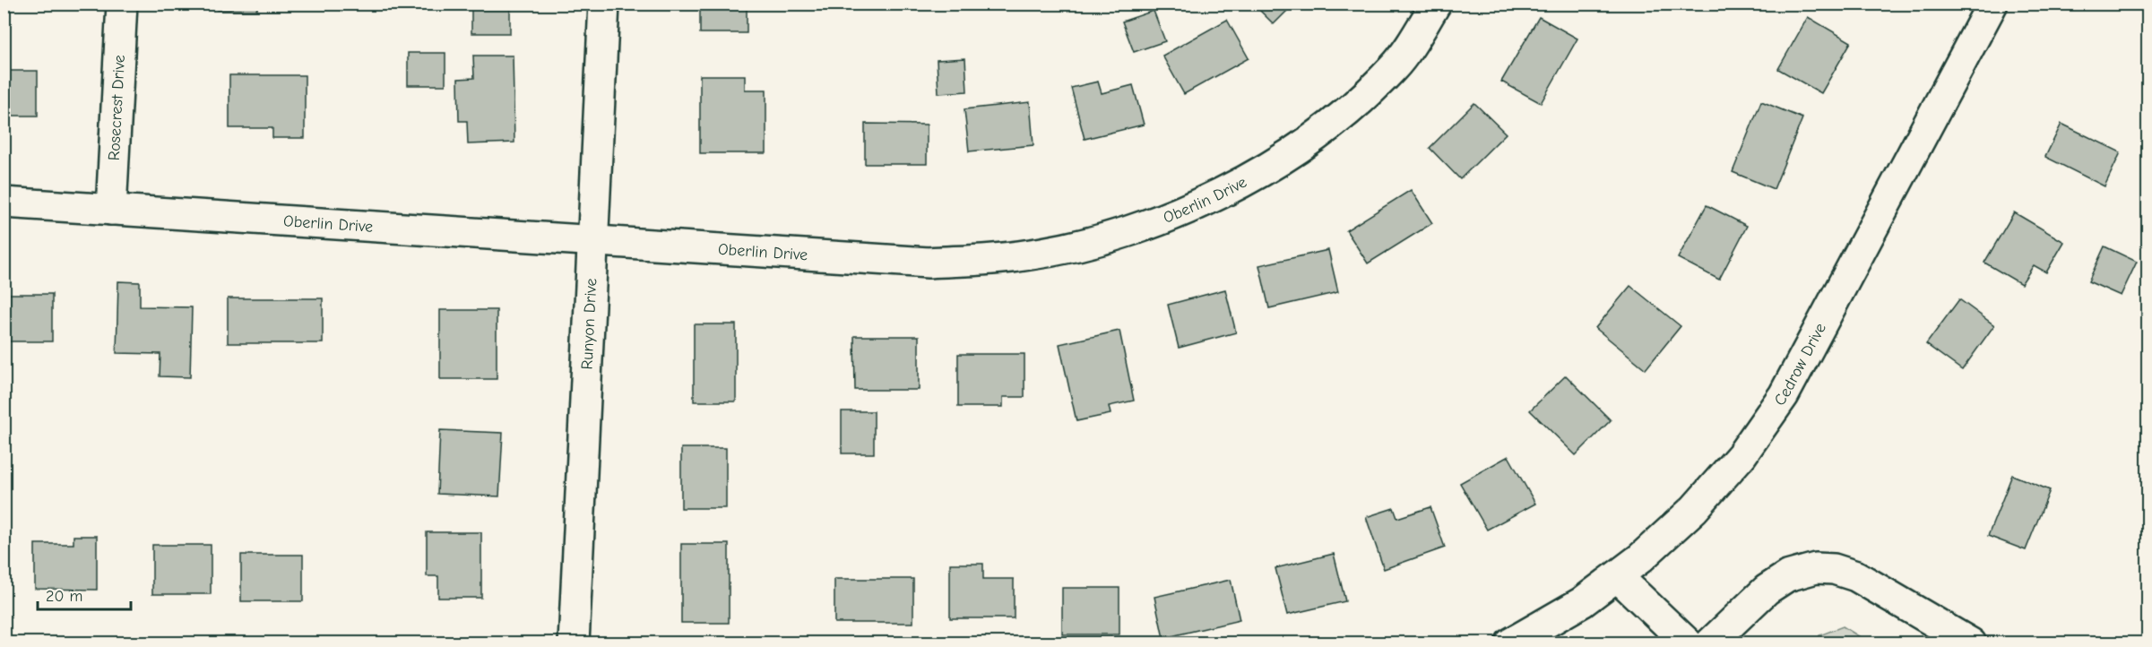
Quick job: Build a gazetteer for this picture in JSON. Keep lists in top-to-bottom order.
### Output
{
  "streets": {
    "street": [
      "Rosecrest Drive",
      "Oberlin Drive",
      "Runyon Drive",
      "Cedrow Drive"
    ]
  },
  "crossings": [
    ["Rosecrest Drive", "Oberlin Drive"],
    ["Oberlin Drive", "Runyon Drive"]
  ],
  "scale_bar": "20 m"
}
